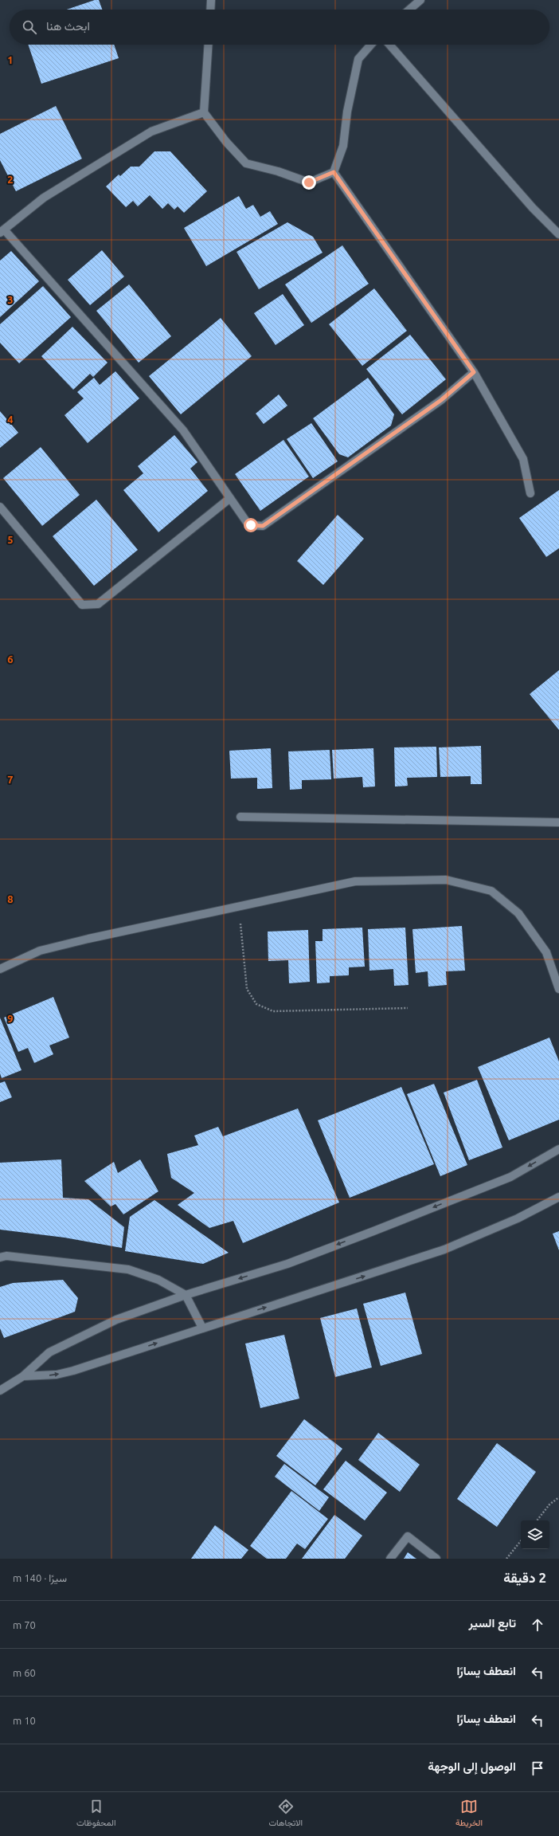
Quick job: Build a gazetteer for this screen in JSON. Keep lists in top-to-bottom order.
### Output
{
  "page": {
    "search": "ابحث هنا",
    "heading": ["2 دقيقة", "سيرًا · 140 m"],
    "list": [
      ["تابع السير", "70 m"],
      ["انعطف يسارًا", "60 m"],
      ["انعطف يسارًا", "10 m"],
      "الوصول إلى الوجهة"
    ],
    "nav": ["الخريطة", "الاتجاهات", "المحفوظات"]
  },
  "grid": {
    "rows": [
      "1",
      "2",
      "3",
      "4",
      "5",
      "6",
      "7",
      "8",
      "9"
    ]
  }
}
